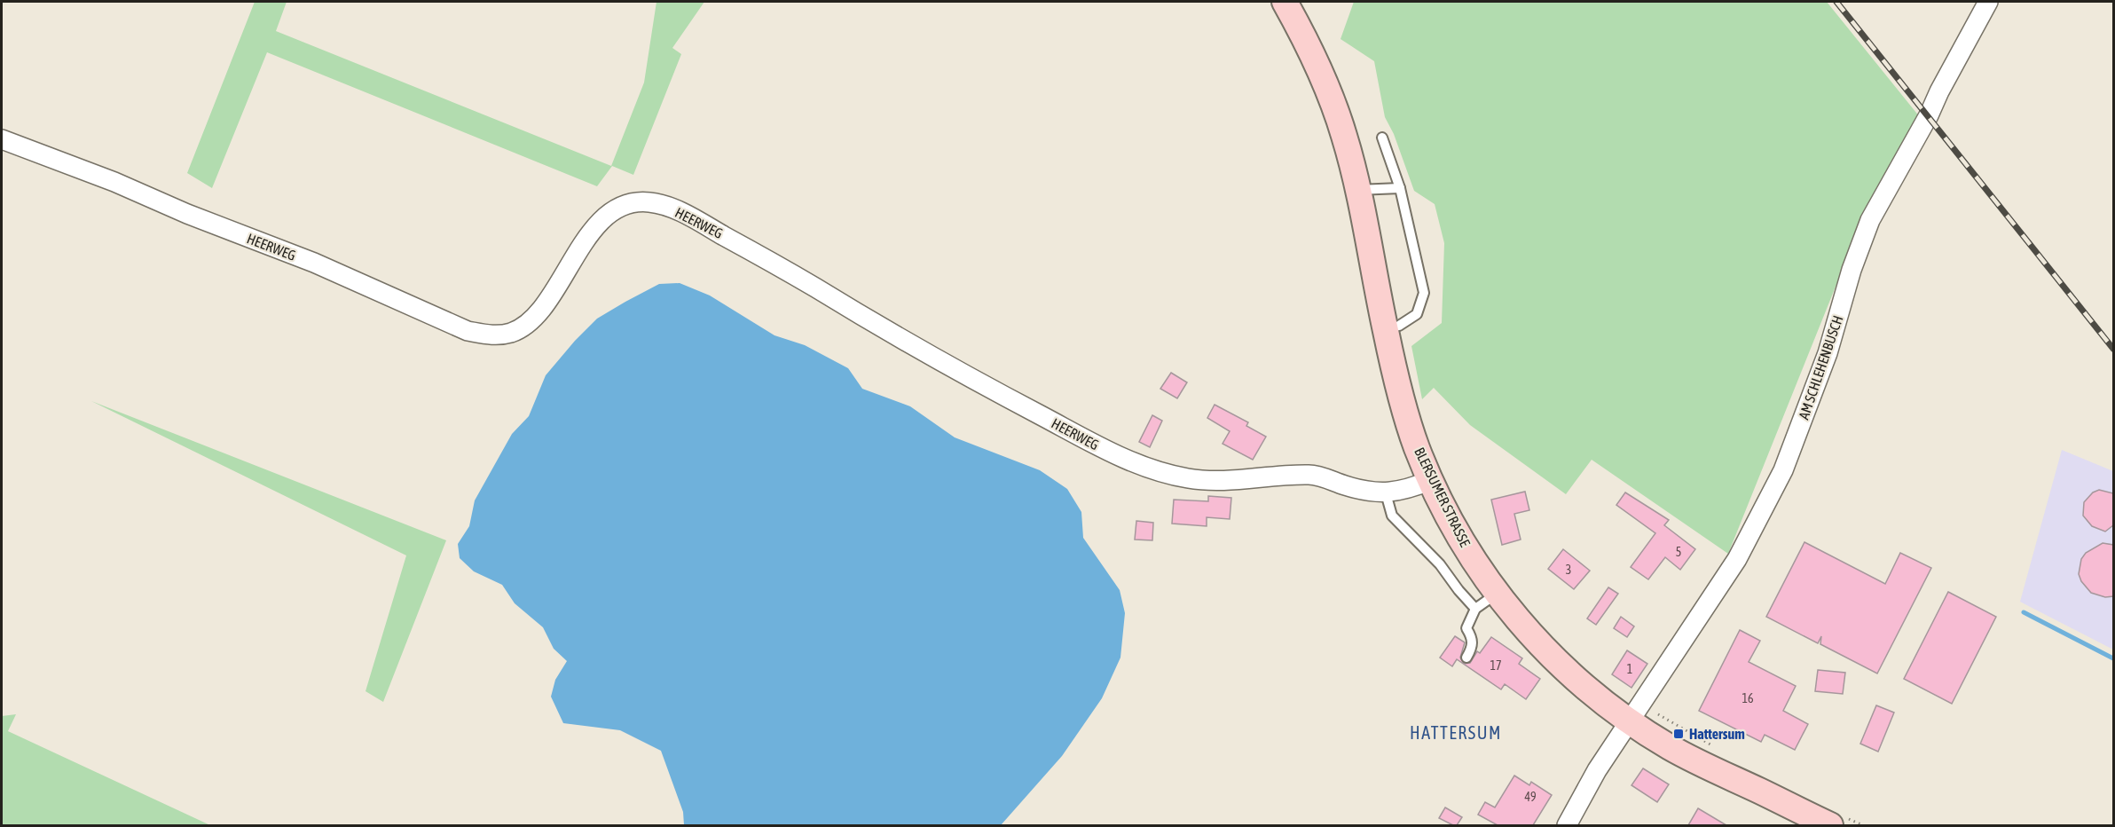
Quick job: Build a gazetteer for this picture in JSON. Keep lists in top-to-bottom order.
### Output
{
  "streets": {
    "main road": ["BLERSUMER STRASSE"],
    "street": ["HEERWEG", "AM SCHLEHENBUSCH"]
  },
  "crossings": [
    ["HEERWEG", "BLERSUMER STRASSE"],
    ["AM SCHLEHENBUSCH", "BLERSUMER STRASSE"]
  ],
  "districts": ["HATTERSUM"],
  "places": {
    "transit": ["Hattersum"]
  },
  "house_numbers": [
    "5",
    "3",
    "17",
    "1",
    "16",
    "49"
  ]
}
